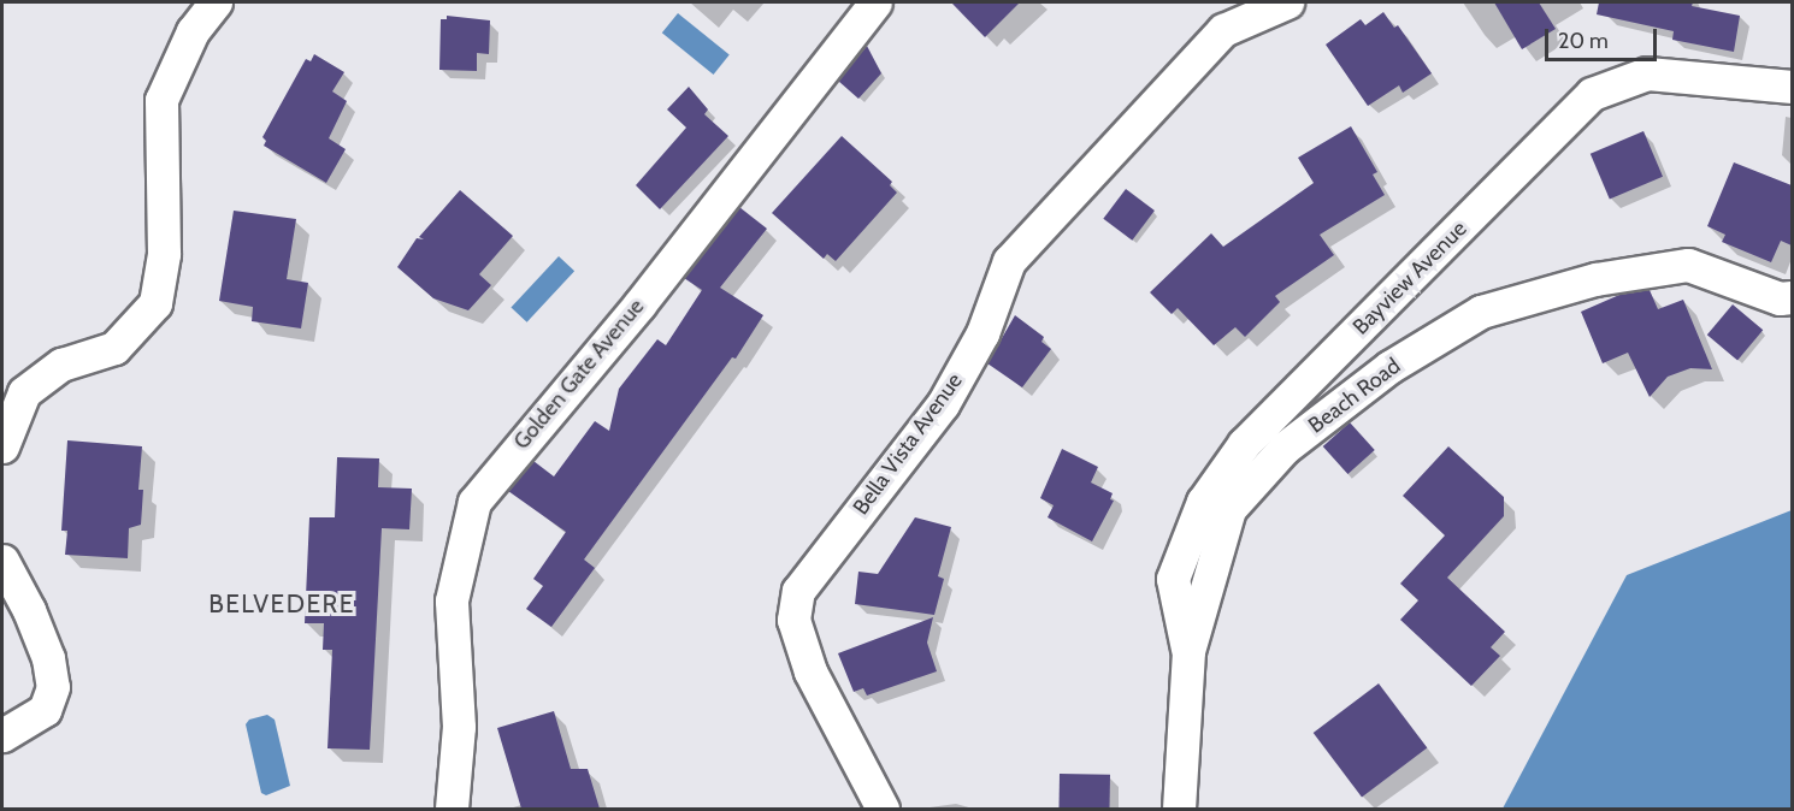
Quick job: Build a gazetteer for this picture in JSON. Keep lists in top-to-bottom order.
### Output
{
  "streets": {
    "street": [
      "Bayview Avenue",
      "Golden Gate Avenue",
      "Beach Road",
      "Bella Vista Avenue"
    ]
  },
  "crossings": [
    ["Bayview Avenue", "Beach Road"]
  ],
  "districts": ["BELVEDERE"],
  "scale_bar": "20 m"
}
